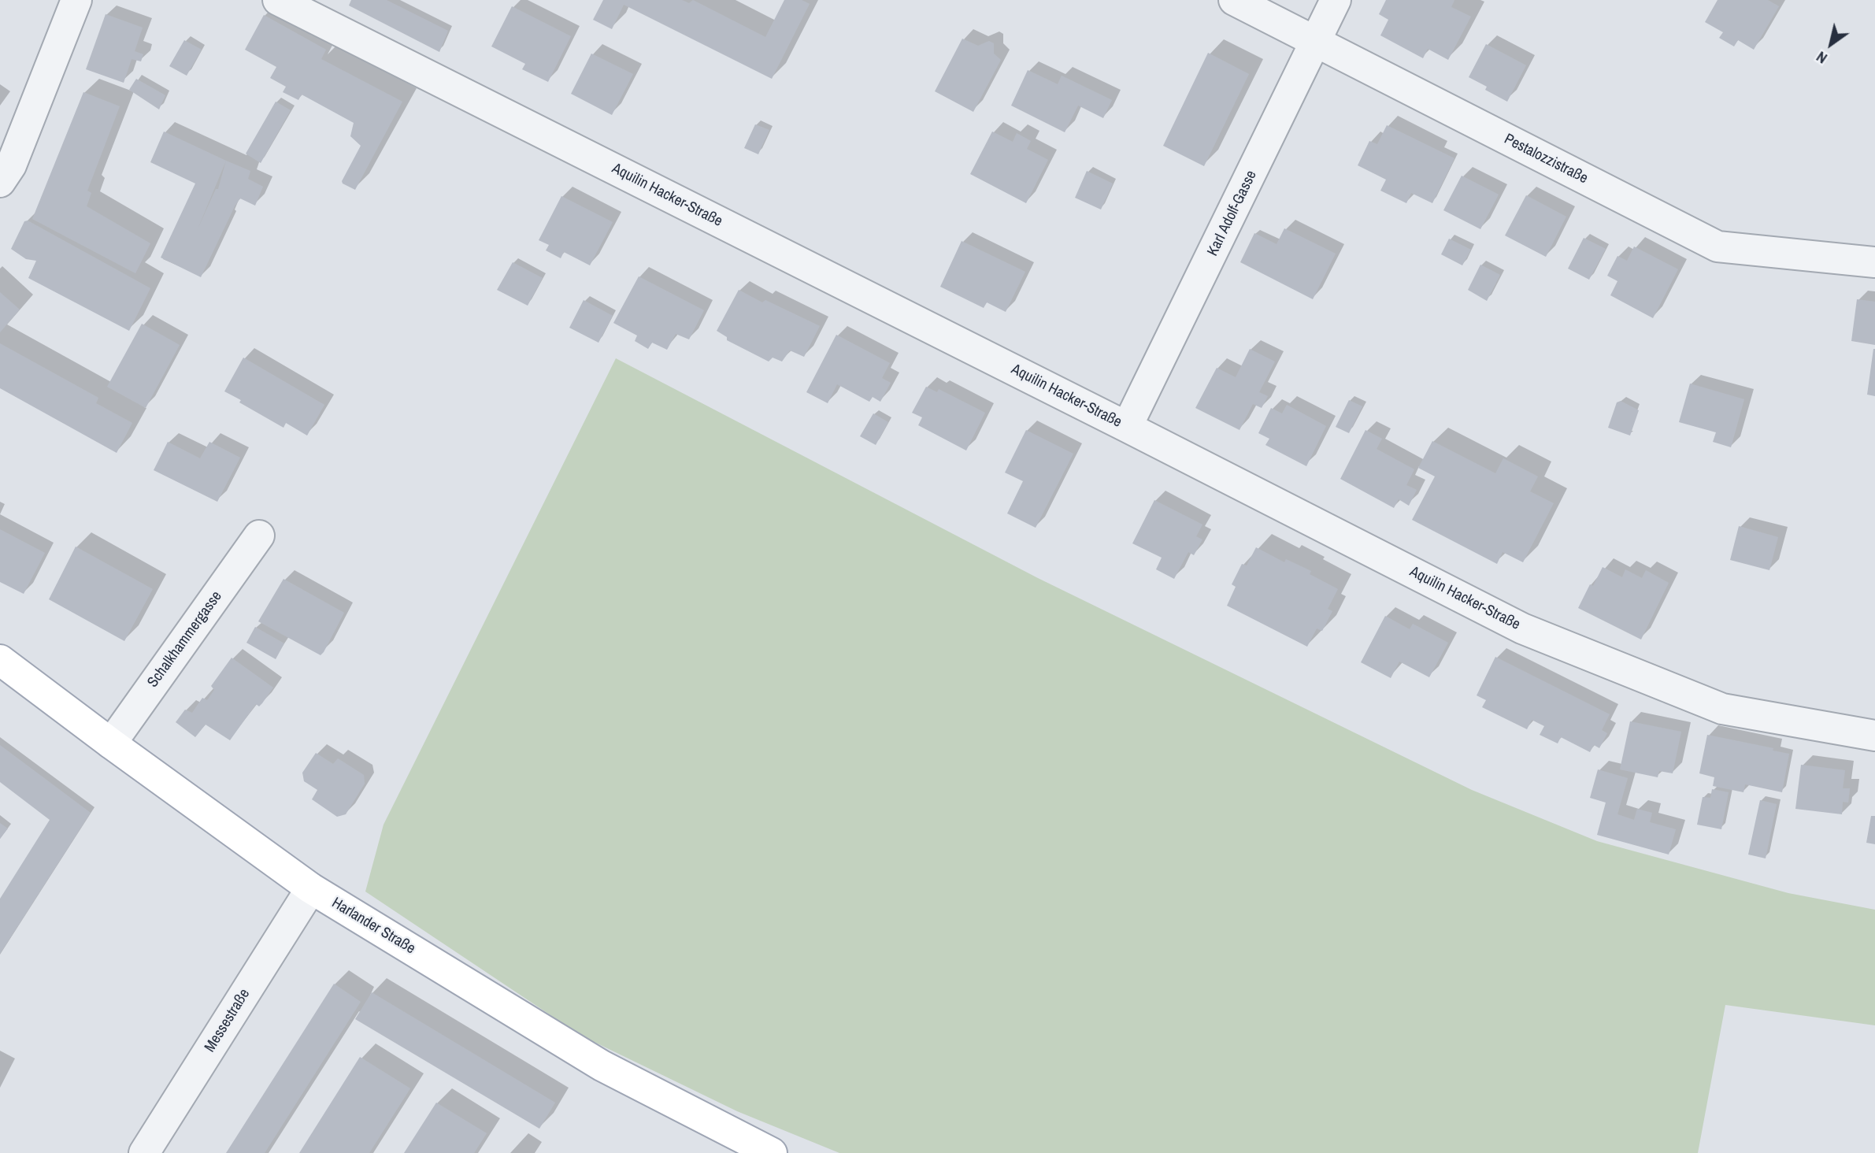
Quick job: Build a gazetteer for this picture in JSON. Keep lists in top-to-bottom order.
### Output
{
  "streets": {
    "main road": ["Harlander Straße"],
    "street": [
      "Pestalozzistraße",
      "Aquilin Hacker-Straße",
      "Karl Adolf-Gasse",
      "Schalkhammergasse",
      "Messestraße"
    ]
  },
  "crossings": [
    ["Pestalozzistraße", "Karl Adolf-Gasse"],
    ["Aquilin Hacker-Straße", "Karl Adolf-Gasse"],
    ["Schalkhammergasse", "Harlander Straße"],
    ["Harlander Straße", "Messestraße"]
  ],
  "north": "bottom left"
}
